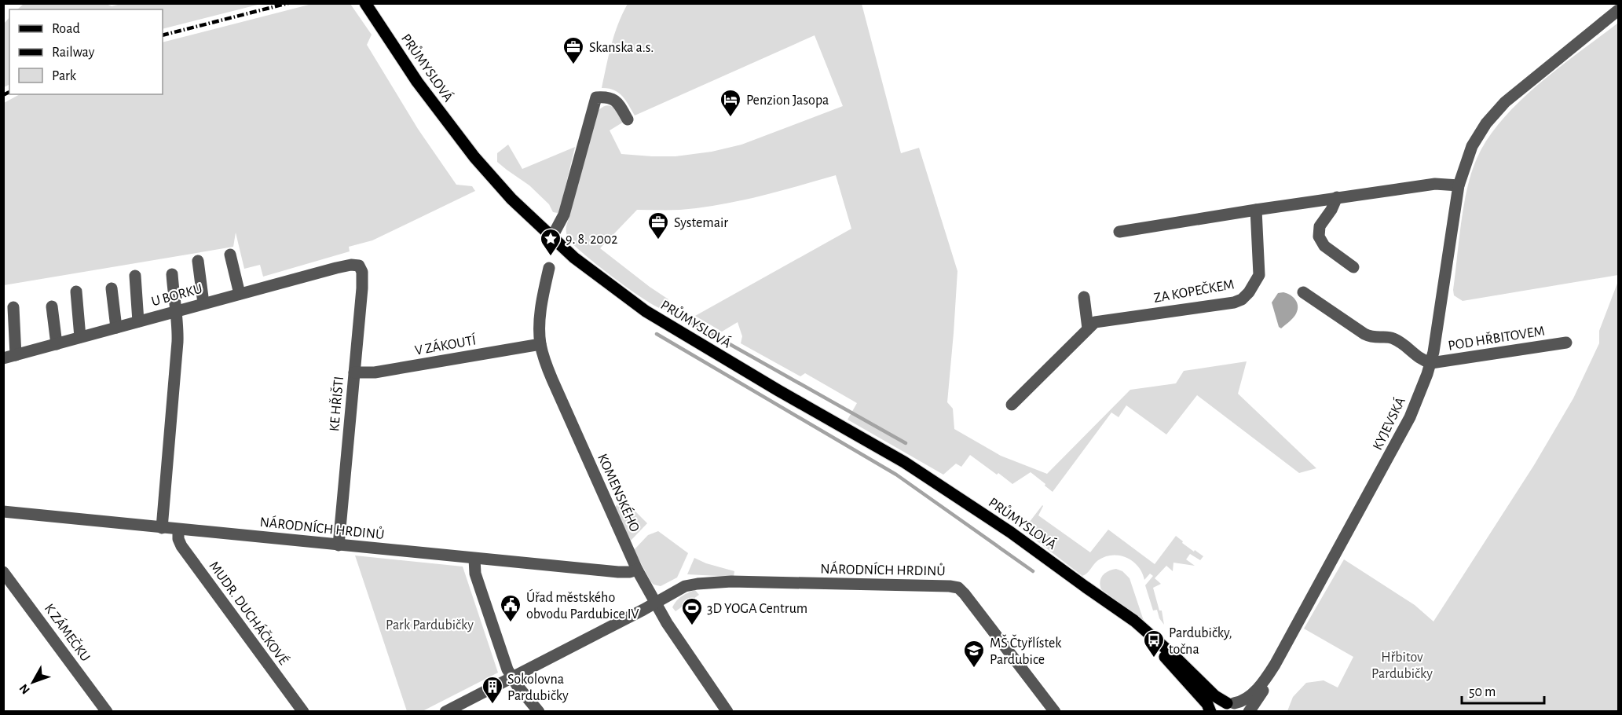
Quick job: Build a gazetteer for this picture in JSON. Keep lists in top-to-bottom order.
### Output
{
  "streets": {
    "main road": ["PRŮMYSLOVÁ"],
    "street": [
      "ZA KOPEČKEM",
      "U BORKU",
      "POD HŘBITOVEM",
      "V ZÁKOUTÍ",
      "KE HŘIŠTI",
      "KYJEVSKÁ",
      "KOMENSKÉHO",
      "NÁRODNÍCH HRDINŮ",
      "MUDR. DUCHÁČKOVÉ",
      "K ZÁMEČKU"
    ]
  },
  "crossings": [
    ["PRŮMYSLOVÁ", "KYJEVSKÁ"],
    ["U BORKU", "KE HŘIŠTI"],
    ["POD HŘBITOVEM", "KYJEVSKÁ"],
    ["V ZÁKOUTÍ", "KE HŘIŠTI"],
    ["V ZÁKOUTÍ", "KOMENSKÉHO"],
    ["KE HŘIŠTI", "NÁRODNÍCH HRDINŮ"],
    ["KOMENSKÉHO", "NÁRODNÍCH HRDINŮ"],
    ["NÁRODNÍCH HRDINŮ", "MUDR. DUCHÁČKOVÉ"]
  ],
  "parks": ["Park Pardubičky", "Hřbitov Pardubičky"],
  "places": {
    "office": ["Skanska a.s.", "Systemair"],
    "hotel": ["Penzion Jasopa"],
    "place": ["9. 8. 2002"],
    "public building": ["Úřad městského obvodu Pardubice IV"],
    "sports": ["3D YOGA Centrum"],
    "bus stop": ["Pardubičky, točna"],
    "school or university": ["MŠ Čtyřlístek Pardubice"],
    "building": ["Sokolovna Pardubičky"]
  },
  "legend": ["Road", "Railway", "Park"],
  "scale_bar": "50 m",
  "north": "bottom left"
}
